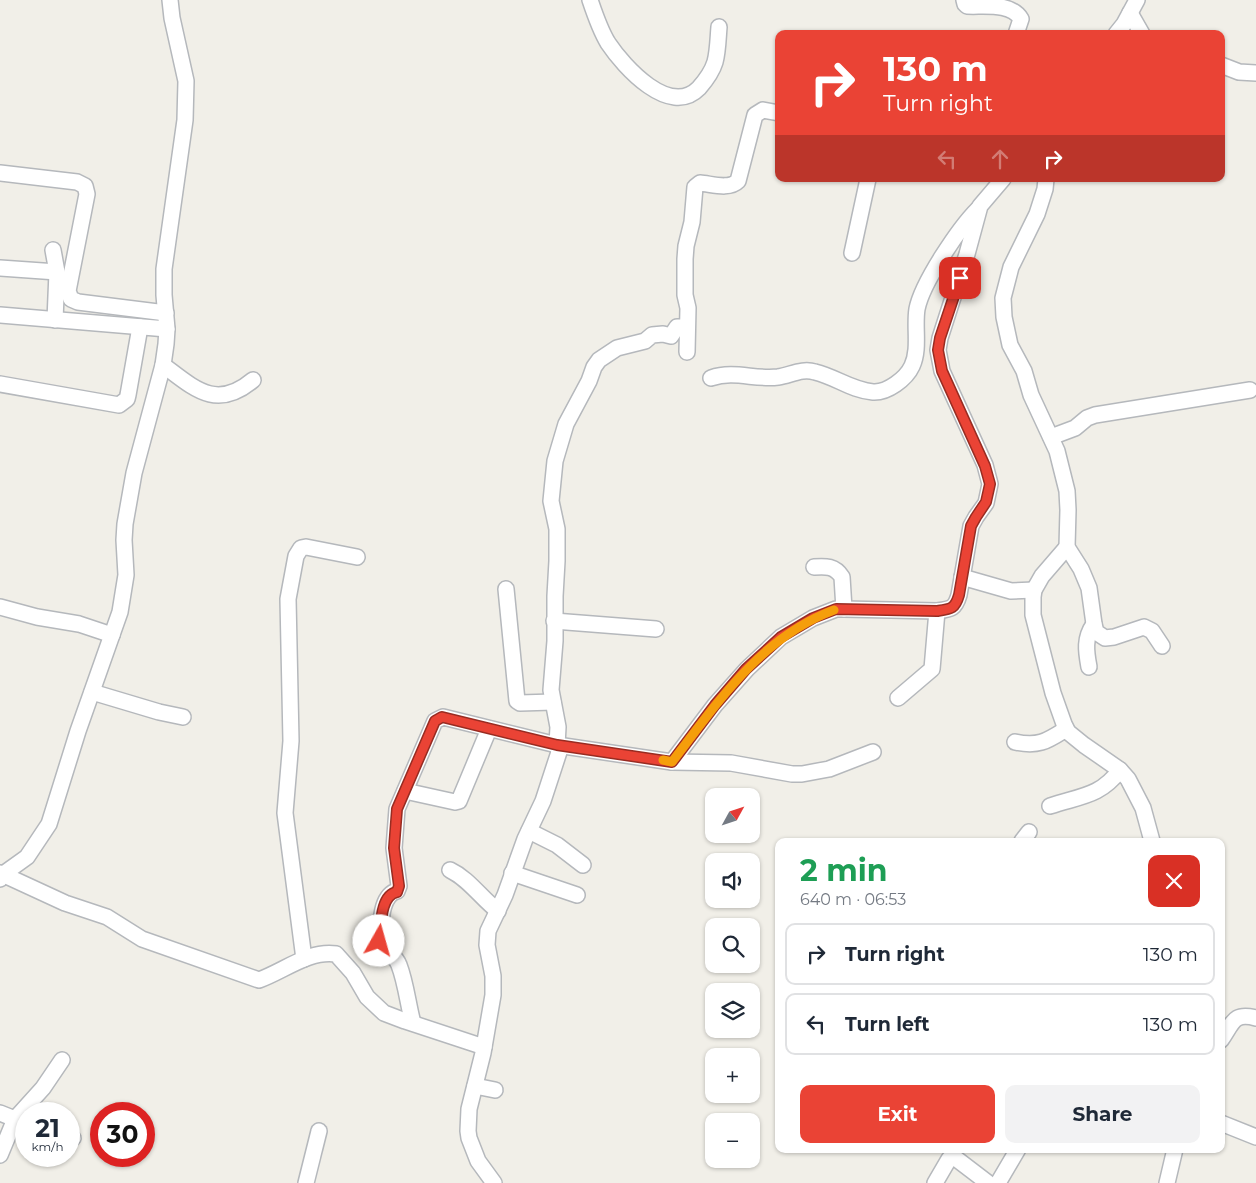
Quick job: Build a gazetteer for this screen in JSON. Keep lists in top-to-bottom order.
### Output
{
  "north": "top right",
  "page": {
    "turn": ["130 m", "Turn right"],
    "map_buttons": ["+", "−"],
    "heading": ["2 min", "640 m · 06:53"],
    "list": [
      {
        "name": "Turn right",
        "value": "130 m"
      },
      {
        "name": "Turn left",
        "value": "130 m"
      }
    ],
    "buttons": ["Exit", "Share"],
    "speed": "21 km/h",
    "limit": "30"
  }
}
